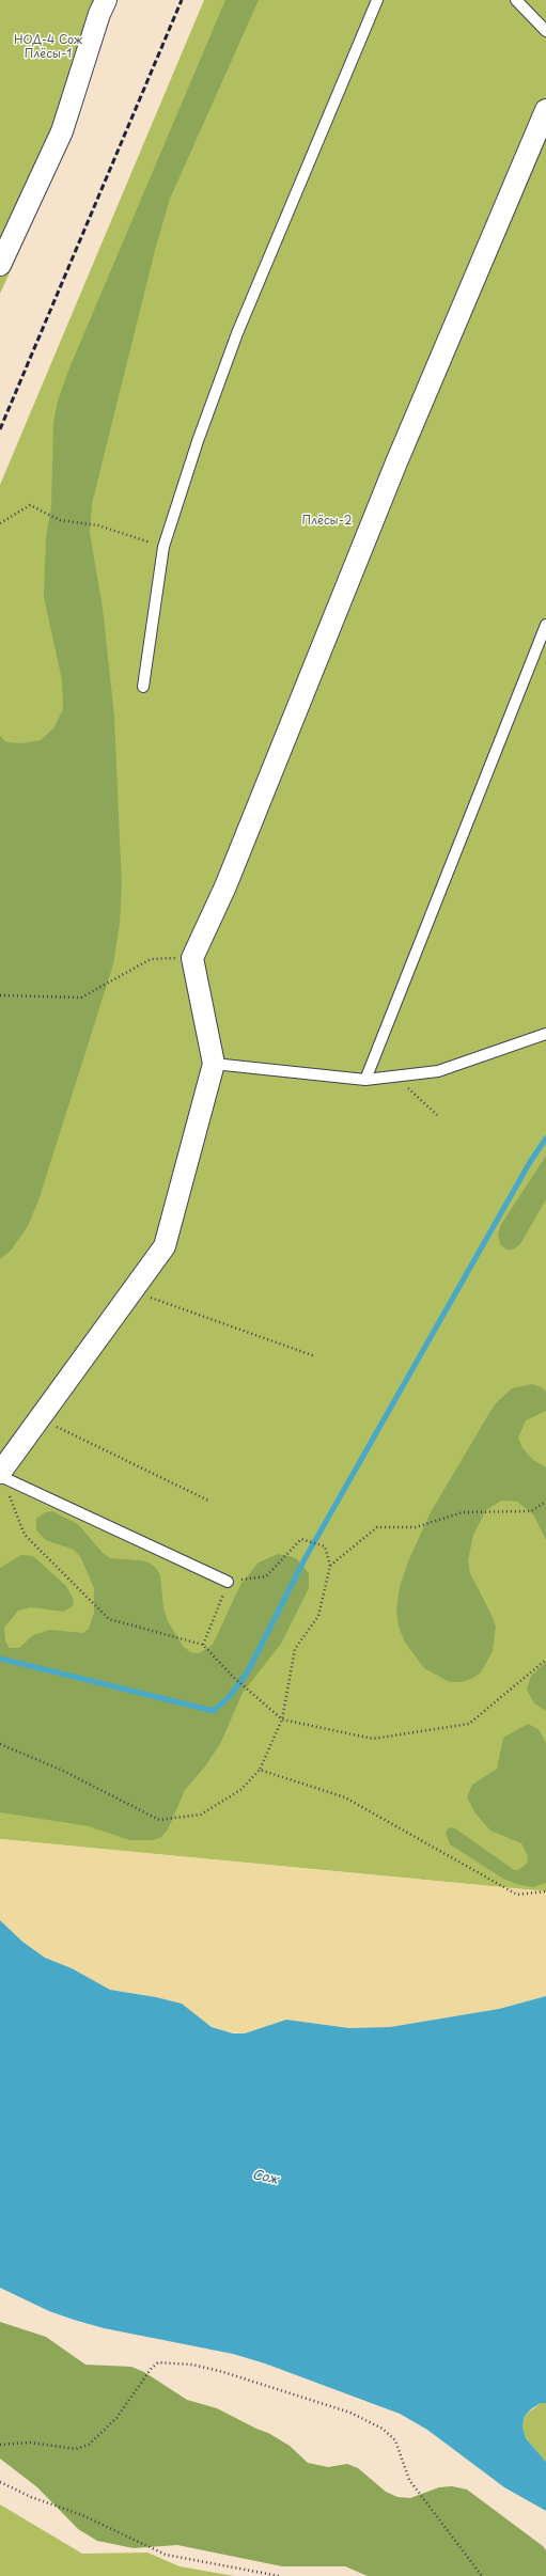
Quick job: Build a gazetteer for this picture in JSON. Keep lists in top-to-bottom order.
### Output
{
  "water": ["Сож"],
  "parks": ["НОД-4 Сож Плёсы-1", "Плёсы-2"]
}
